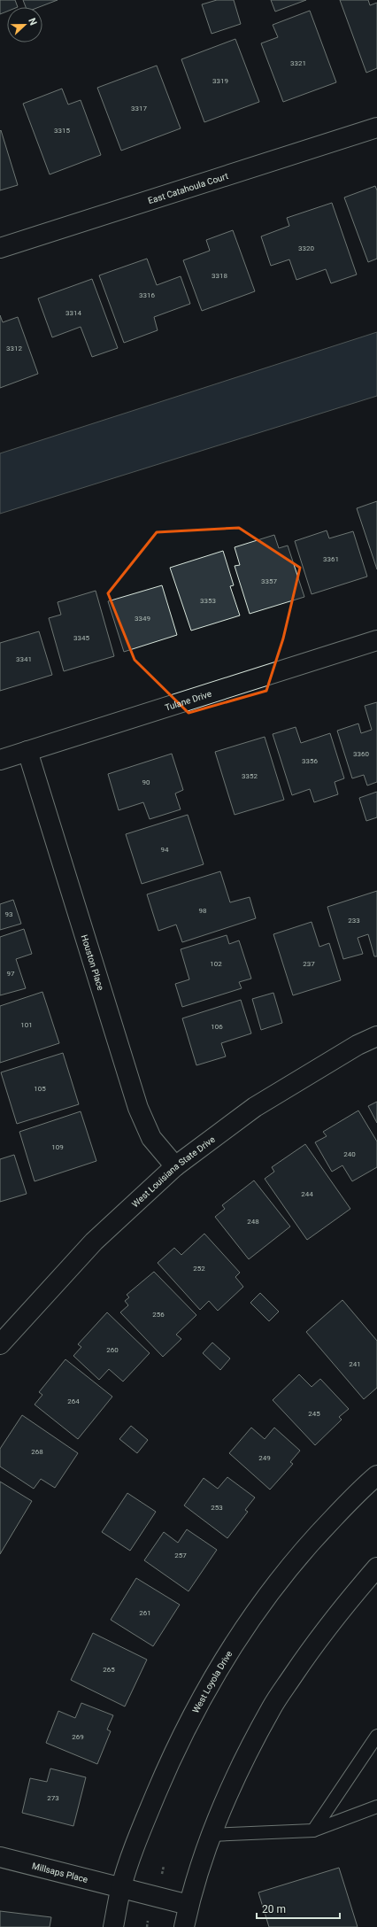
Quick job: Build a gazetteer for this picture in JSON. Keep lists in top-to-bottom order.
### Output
{
  "streets": {
    "street": [
      "East Catahoula Court",
      "Tulane Drive",
      "Houston Place",
      "West Louisiana State Drive",
      "West Loyola Drive",
      "Millsaps Place"
    ]
  },
  "crossings": [
    ["Tulane Drive", "Houston Place"],
    ["Houston Place", "West Louisiana State Drive"],
    ["West Loyola Drive", "Millsaps Place"]
  ],
  "house_numbers": [
    "3321",
    "3319",
    "3317",
    "3315",
    "3320",
    "3318",
    "3316",
    "3314",
    "3312",
    "3361",
    "3357",
    "3353",
    "3349",
    "3345",
    "3341",
    "3360",
    "3356",
    "3352",
    "90",
    "94",
    "98",
    "93",
    "233",
    "102",
    "237",
    "97",
    "101",
    "106",
    "105",
    "109",
    "240",
    "244",
    "248",
    "252",
    "256",
    "260",
    "241",
    "264",
    "245",
    "268",
    "249",
    "253",
    "257",
    "261",
    "265",
    "269",
    "273"
  ],
  "scale_bar": "20 m",
  "north": "right"
}
